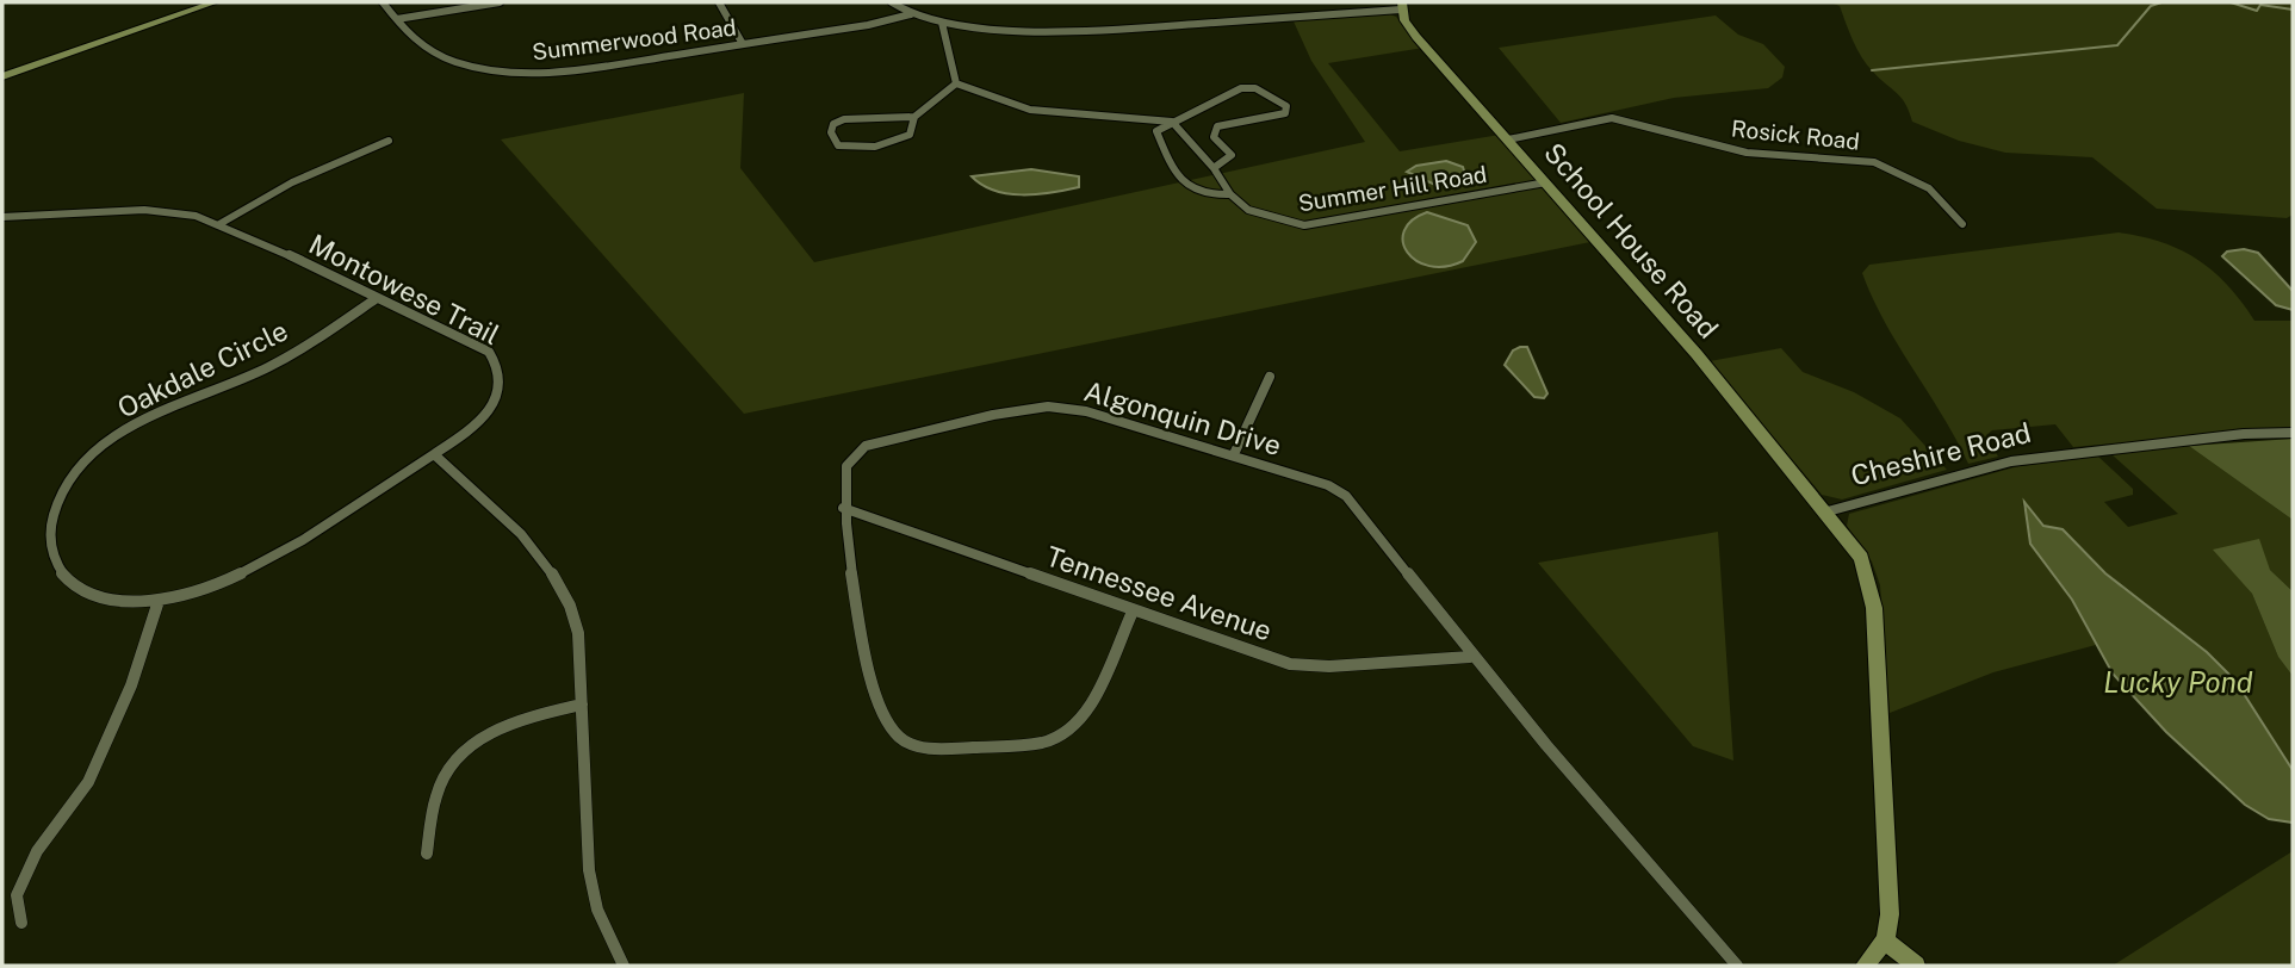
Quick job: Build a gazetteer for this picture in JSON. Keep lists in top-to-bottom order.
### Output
{
  "streets": {
    "street": [
      "Summerwood Road",
      "Rosick Road",
      "Summer Hill Road",
      "School House Road",
      "Montowese Trail",
      "Oakdale Circle",
      "Algonquin Drive",
      "Cheshire Road",
      "Tennessee Avenue"
    ]
  },
  "crossings": [
    ["Rosick Road", "School House Road"],
    ["Summer Hill Road", "School House Road"],
    ["School House Road", "Cheshire Road"],
    ["Montowese Trail", "Oakdale Circle"],
    ["Algonquin Drive", "Tennessee Avenue"]
  ],
  "water": ["Lucky Pond"]
}
